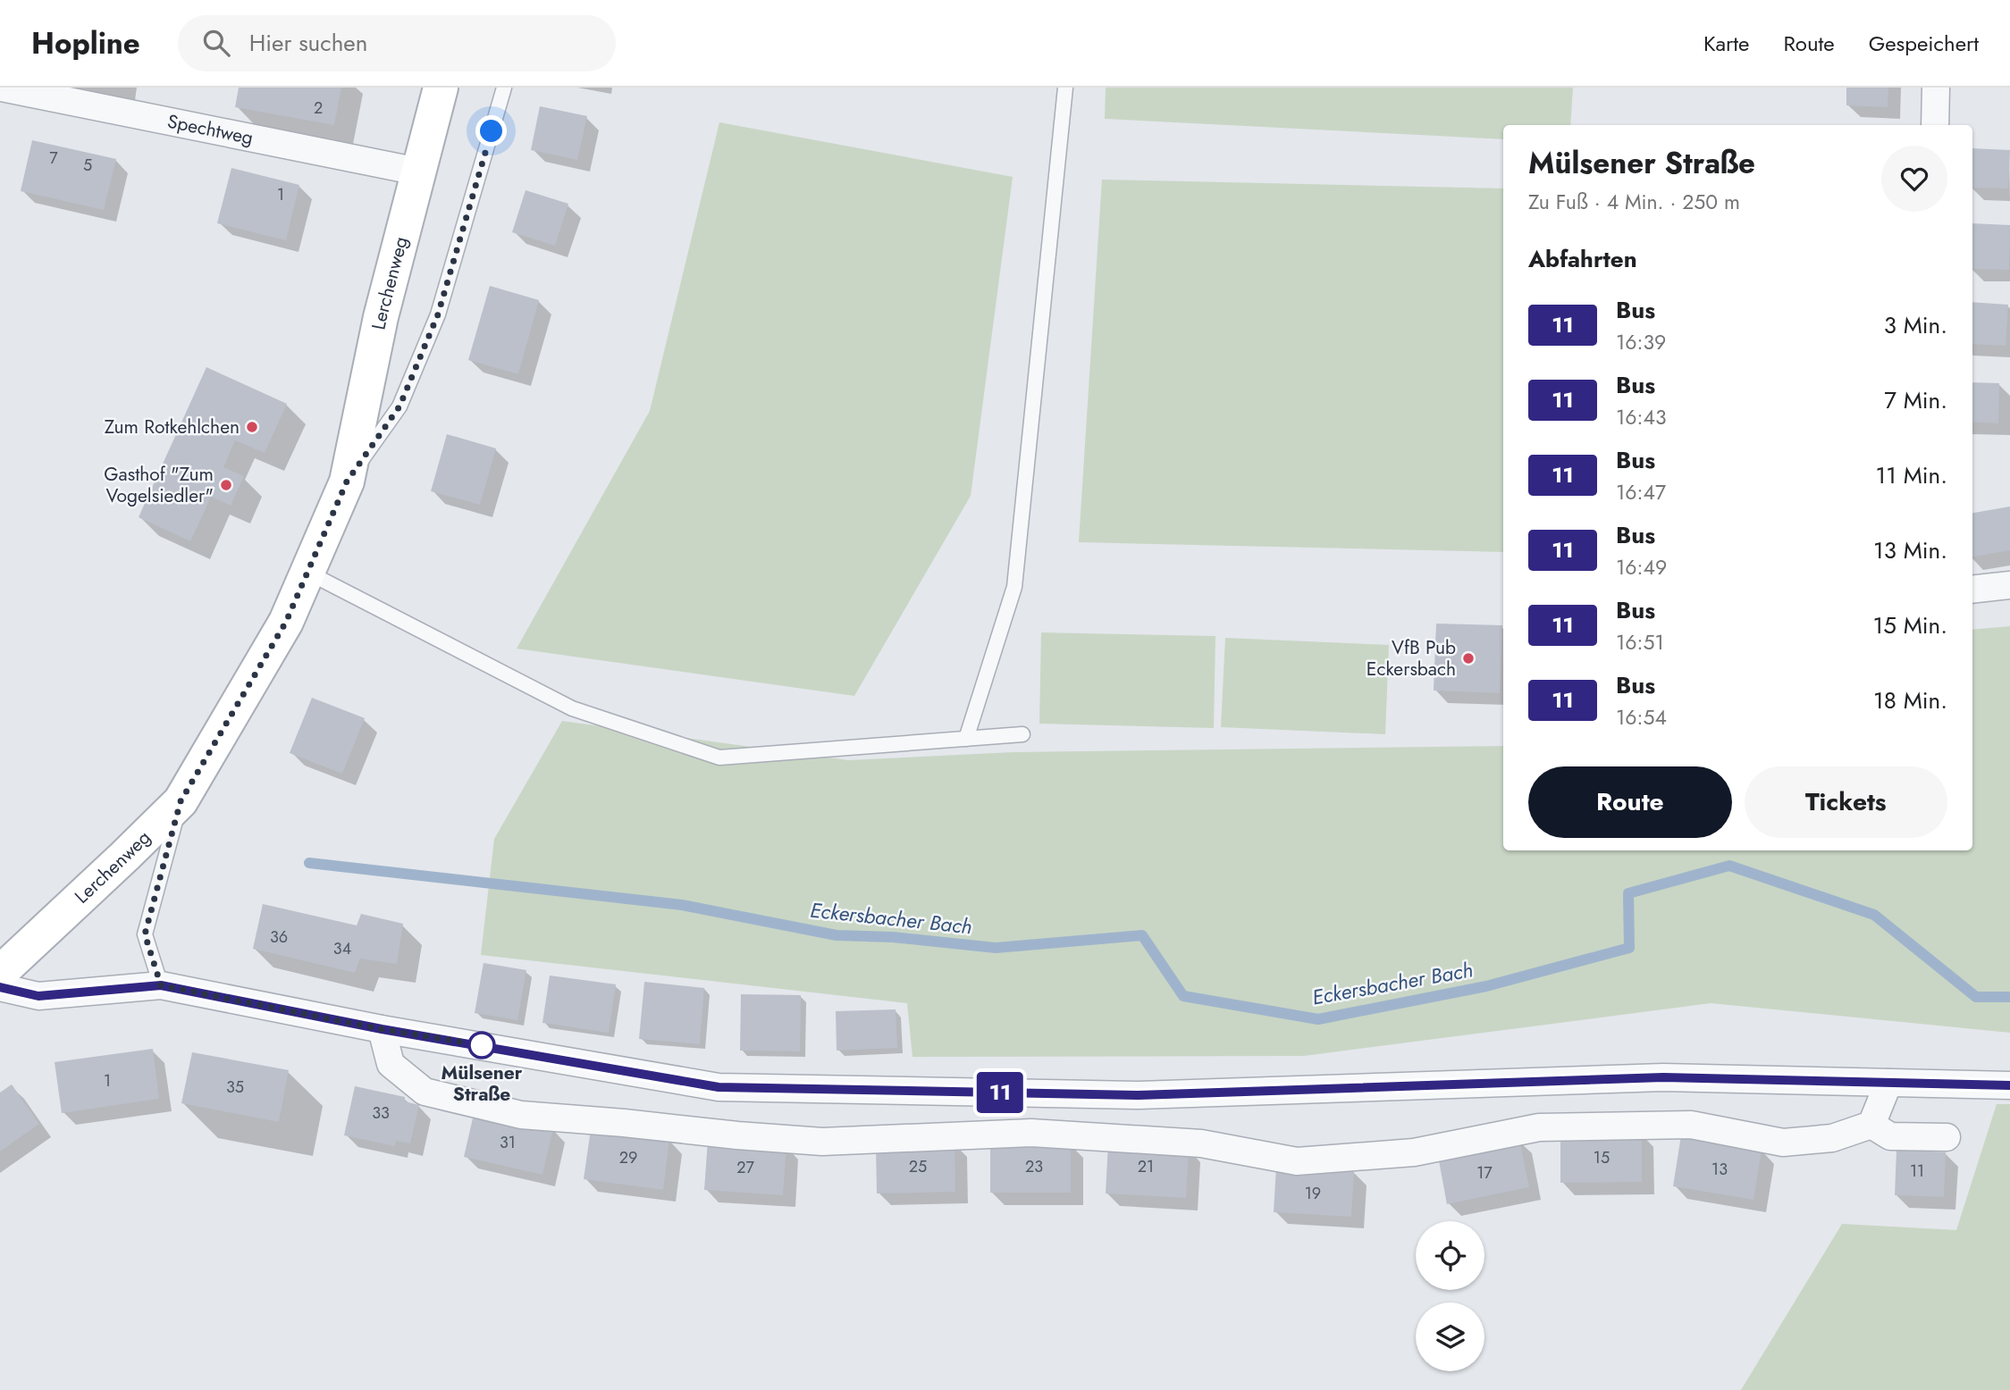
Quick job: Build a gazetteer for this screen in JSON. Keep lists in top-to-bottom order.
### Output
{
  "streets": {
    "street": ["Spechtweg", "Lerchenweg"]
  },
  "crossings": [
    ["Spechtweg", "Lerchenweg"]
  ],
  "water": ["Eckersbacher Bach"],
  "places": [
    "Zum Rotkehlchen",
    "Gasthof \"Zum Vogelsiedler\"",
    "VfB Pub Eckersbach",
    "Mülsener Straße"
  ],
  "lines": ["bus line 11"],
  "house_numbers": [
    "2",
    "7",
    "5",
    "1",
    "36",
    "34",
    "1",
    "35",
    "33",
    "31",
    "29",
    "15",
    "25",
    "23",
    "21",
    "27",
    "13",
    "11",
    "17",
    "19"
  ],
  "page": {
    "header": "Hopline",
    "search": "Hier suchen",
    "nav": ["Karte", "Route", "Gespeichert"],
    "on_map": "11",
    "heading": [
      ["Mülsener Straße", "Zu Fuß · 4 Min. · 250 m"],
      "Abfahrten"
    ],
    "list": [
      {
        "mark": "11",
        "name": "Bus",
        "note": "16:39",
        "value": "3 Min."
      },
      {
        "mark": "11",
        "name": "Bus",
        "note": "16:43",
        "value": "7 Min."
      },
      {
        "mark": "11",
        "name": "Bus",
        "note": "16:47",
        "value": "11 Min."
      },
      {
        "mark": "11",
        "name": "Bus",
        "note": "16:49",
        "value": "13 Min."
      },
      {
        "mark": "11",
        "name": "Bus",
        "note": "16:51",
        "value": "15 Min."
      },
      {
        "mark": "11",
        "name": "Bus",
        "note": "16:54",
        "value": "18 Min."
      }
    ],
    "buttons": ["Route", "Tickets"]
  }
}
